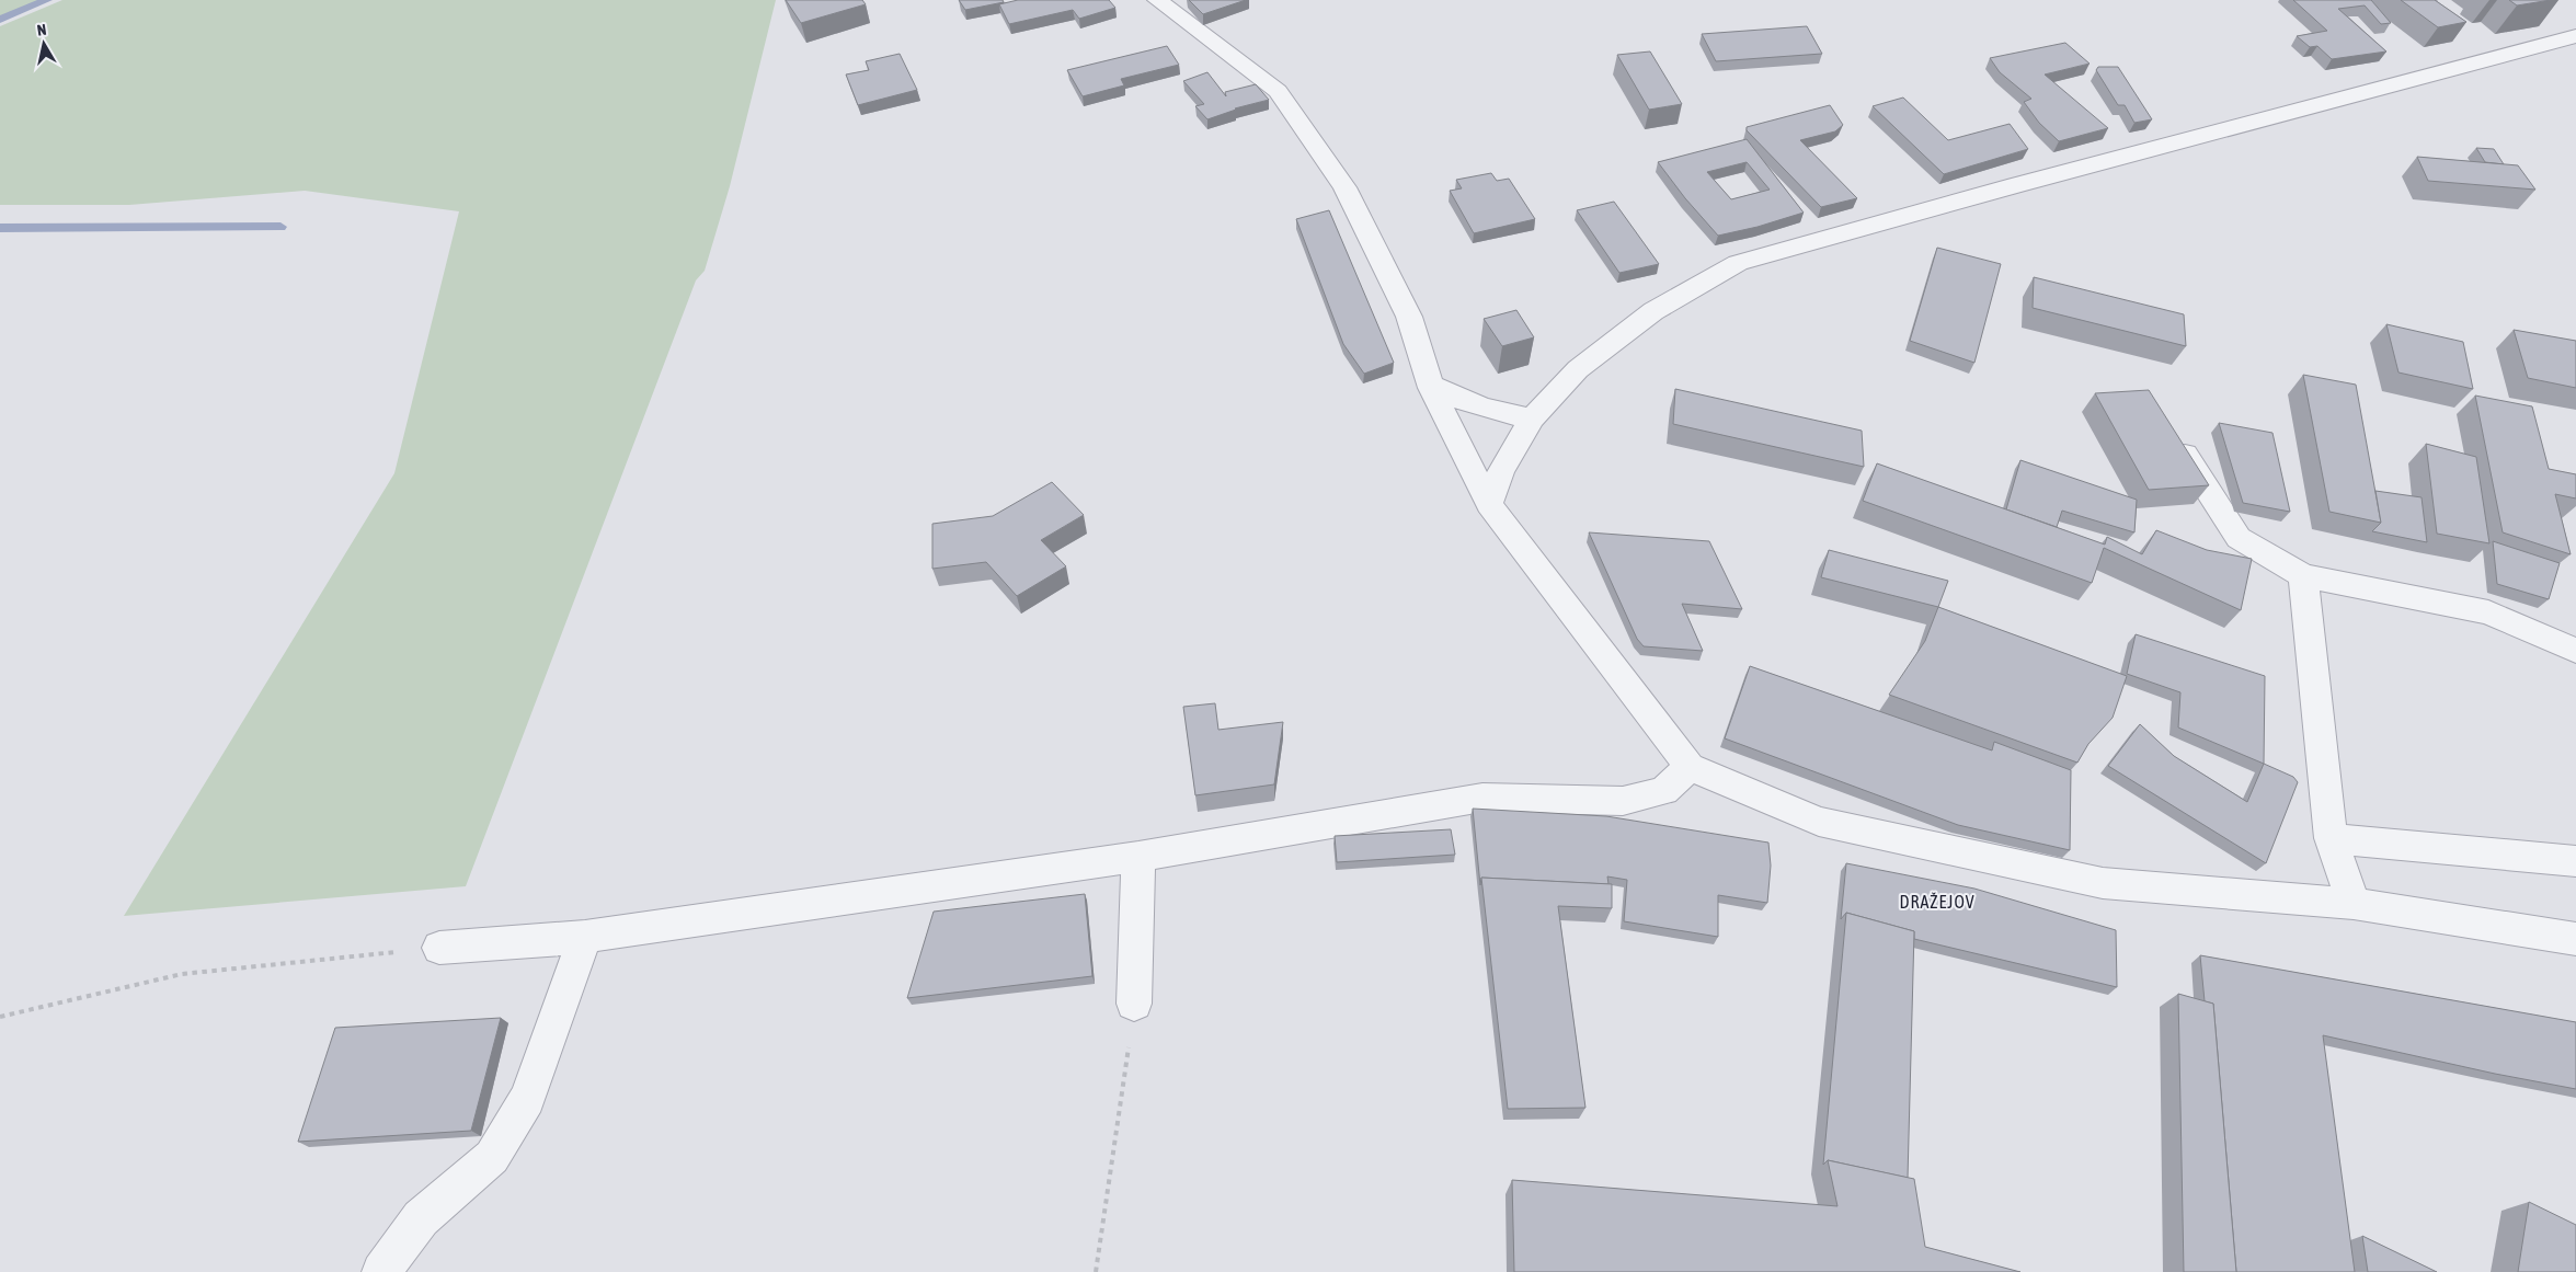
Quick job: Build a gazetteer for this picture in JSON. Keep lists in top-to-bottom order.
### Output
{
  "districts": ["DRAŽEJOV"],
  "north": "top"
}
